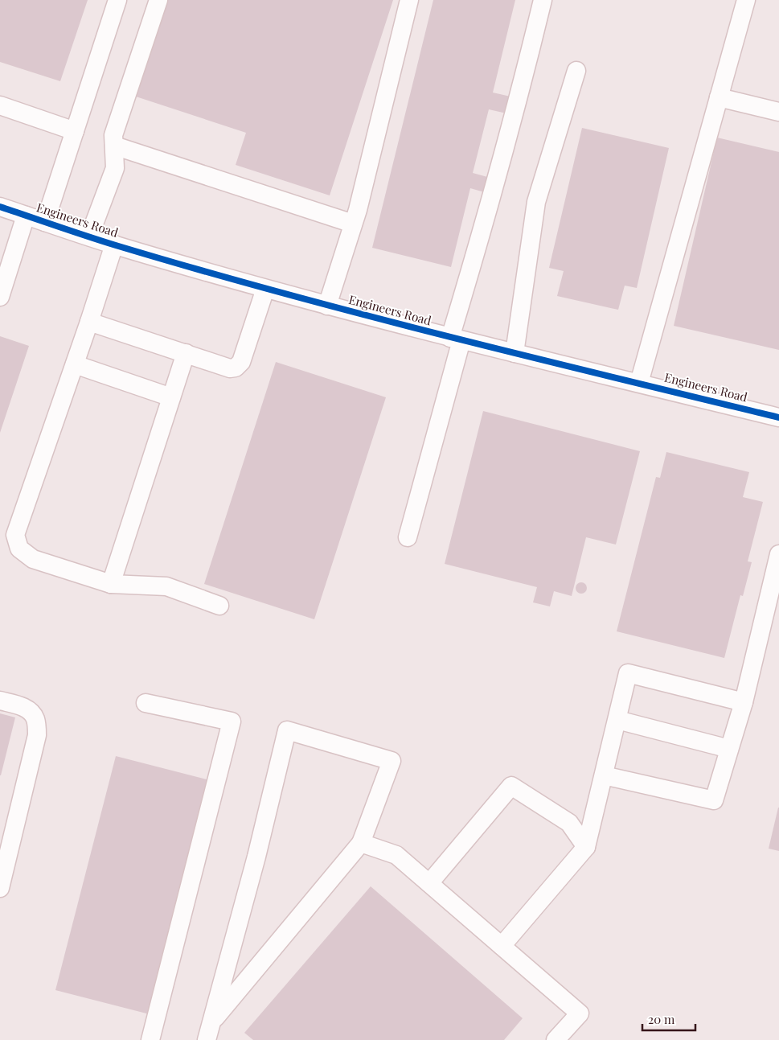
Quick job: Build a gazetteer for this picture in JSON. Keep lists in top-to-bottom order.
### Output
{
  "streets": {
    "street": ["Engineers Road"]
  },
  "scale_bar": "20 m"
}
